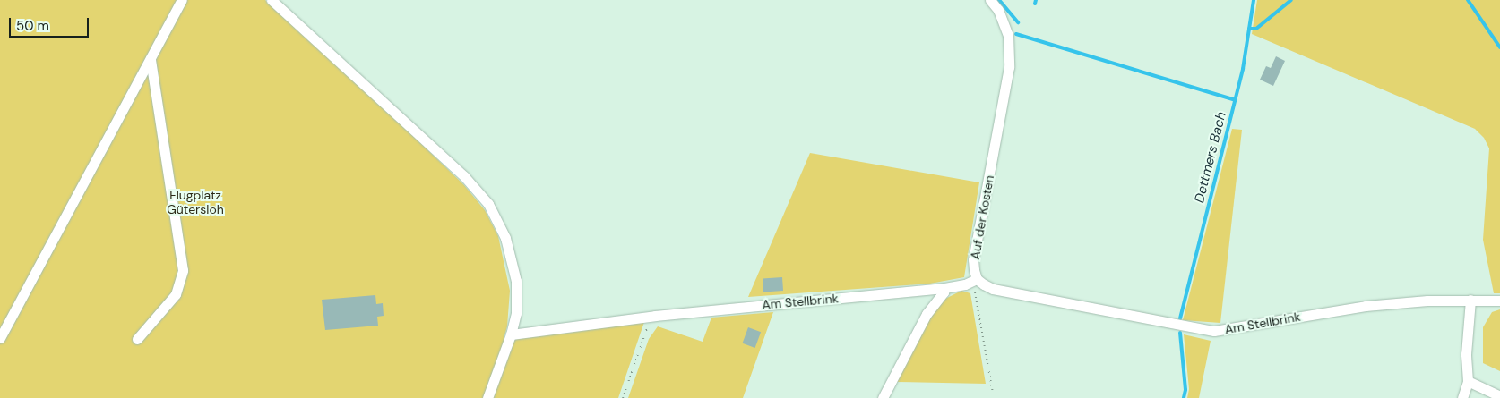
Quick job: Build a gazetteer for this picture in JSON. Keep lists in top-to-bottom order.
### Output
{
  "streets": {
    "street": ["Auf der Kosten", "Am Stellbrink"]
  },
  "crossings": [
    ["Auf der Kosten", "Am Stellbrink"]
  ],
  "water": ["Dettmers Bach"],
  "parks": ["Flugplatz Gütersloh"],
  "scale_bar": "50 m"
}
